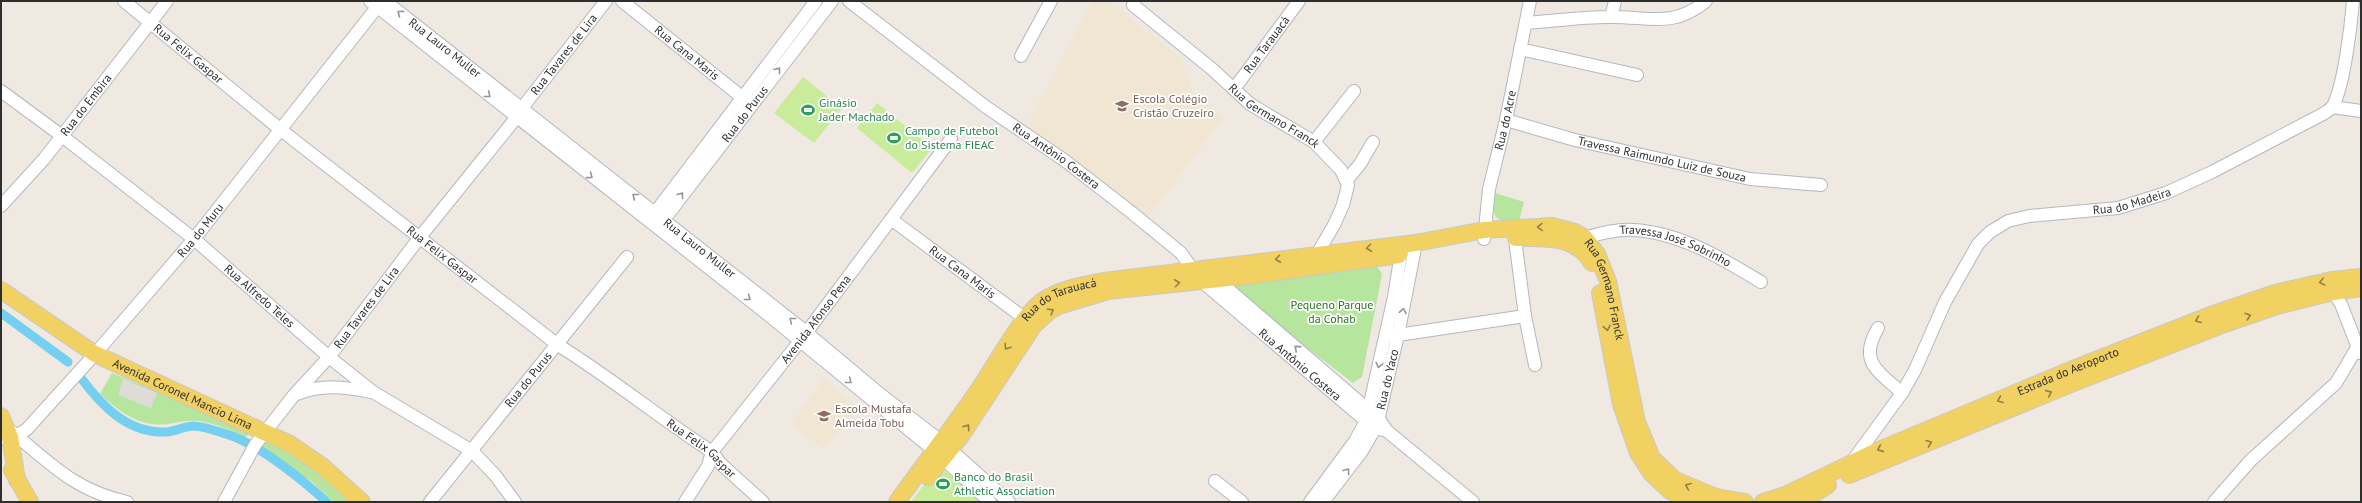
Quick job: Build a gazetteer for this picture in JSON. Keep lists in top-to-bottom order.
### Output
{
  "streets": {
    "main road": [
      "Rua Germano Franck",
      "Rua do Tarauacá",
      "Estrada do Aeroporto",
      "Avenida Coronel Mancio Lima"
    ],
    "street": [
      "Rua Tarauacá",
      "Rua Lauro Muller",
      "Rua Felix Gaspar",
      "Rua Cana Maris",
      "Rua Tavares de Lira",
      "Rua do Embira",
      "Rua do Purus",
      "Rua do Acre",
      "Rua Antônio Costera",
      "Travessa Raimundo Luiz de Souza",
      "Rua do Madeira",
      "Rua do Muru",
      "Travessa José Sobrinho",
      "Rua Alfredo Teles",
      "Avenida Afonso Pena",
      "Rua do Yaco"
    ]
  },
  "crossings": [
    ["Rua Tarauacá", "Rua Germano Franck"],
    ["Rua Lauro Muller", "Rua Tavares de Lira"],
    ["Rua Lauro Muller", "Rua do Purus"],
    ["Rua Lauro Muller", "Rua do Muru"],
    ["Rua Lauro Muller", "Rua do Tarauacá"],
    ["Rua Lauro Muller", "Avenida Afonso Pena"],
    ["Rua Felix Gaspar", "Rua Tavares de Lira"],
    ["Rua Felix Gaspar", "Rua do Embira"],
    ["Rua Felix Gaspar", "Rua do Purus"],
    ["Rua Felix Gaspar", "Rua do Muru"],
    ["Rua Felix Gaspar", "Avenida Afonso Pena"],
    ["Rua Cana Maris", "Rua do Purus"],
    ["Rua Cana Maris", "Rua do Tarauacá"],
    ["Rua Cana Maris", "Avenida Afonso Pena"],
    ["Rua Tavares de Lira", "Rua Alfredo Teles"],
    ["Rua Tavares de Lira", "Avenida Coronel Mancio Lima"],
    ["Rua do Embira", "Rua Alfredo Teles"],
    ["Rua do Purus", "Rua Alfredo Teles"],
    ["Rua Germano Franck", "Rua do Acre"],
    ["Rua Germano Franck", "Travessa José Sobrinho"],
    ["Rua Germano Franck", "Rua do Tarauacá"],
    ["Rua Germano Franck", "Rua do Yaco"],
    ["Rua do Acre", "Travessa Raimundo Luiz de Souza"],
    ["Rua Antônio Costera", "Rua do Tarauacá"],
    ["Rua Antônio Costera", "Rua do Yaco"],
    ["Rua do Madeira", "Estrada do Aeroporto"],
    ["Rua do Muru", "Rua Alfredo Teles"],
    ["Rua do Muru", "Avenida Coronel Mancio Lima"]
  ],
  "parks": ["Pequeno Parque da Cohab"],
  "places": {
    "school or university": ["Escola Colégio Cristão Cruzeiro", "Escola Mustafa Almeida Tobu"],
    "sports": ["Ginásio Jader Machado", "Campo de Futebol do Sistema FIEAC", "Banco do Brasil Athletic Association"]
  }
}
